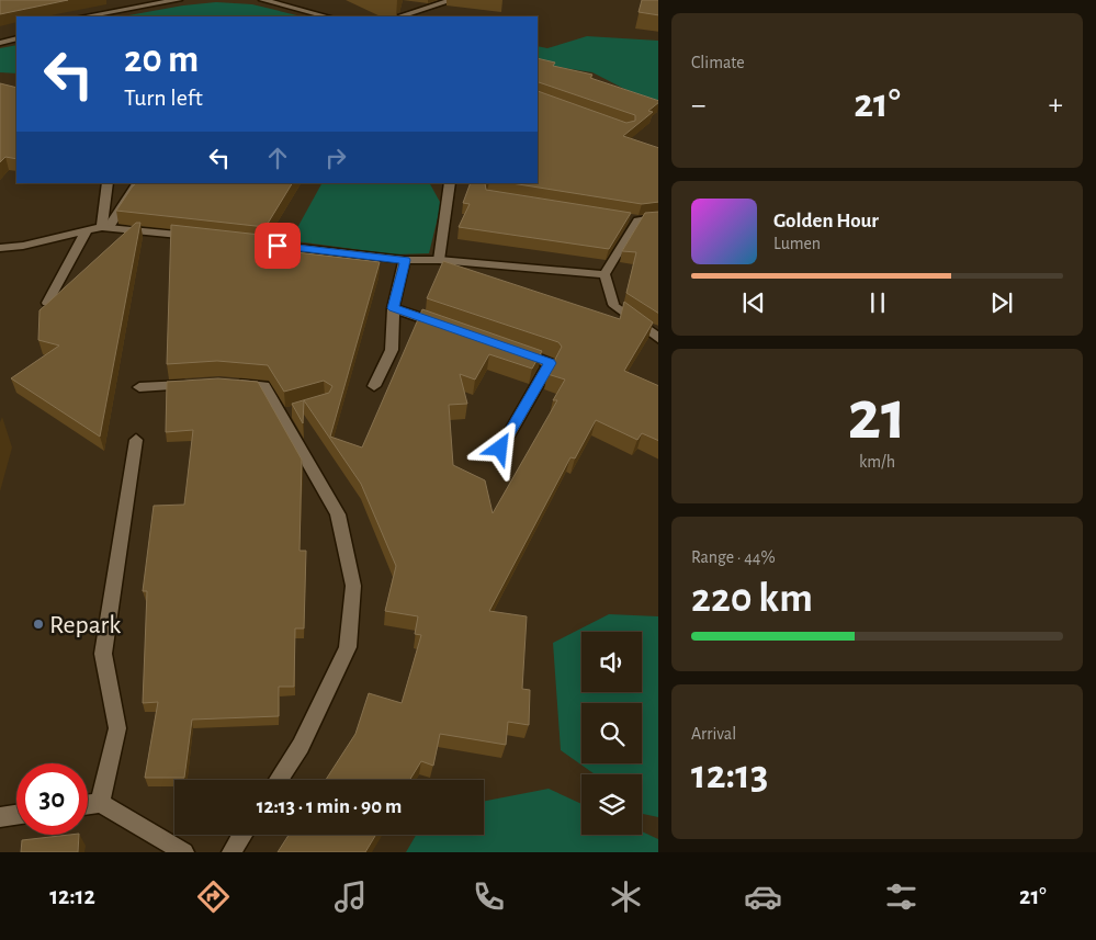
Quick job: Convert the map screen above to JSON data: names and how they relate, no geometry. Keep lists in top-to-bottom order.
{
  "places": ["Repark"],
  "page": {
    "tile": [
      "Climate",
      ["21", "km/h"],
      ["Range · 44%", "220 km"],
      ["Arrival", "12:13"]
    ],
    "turn": ["20 m", "Turn left"],
    "heat": ["−", "21°", "+"],
    "song": ["Golden Hour", "Lumen"],
    "limit": "30",
    "trip": "12:13 · 1 min · 90 m",
    "tabs": ["12:12", "21°"]
  }
}
